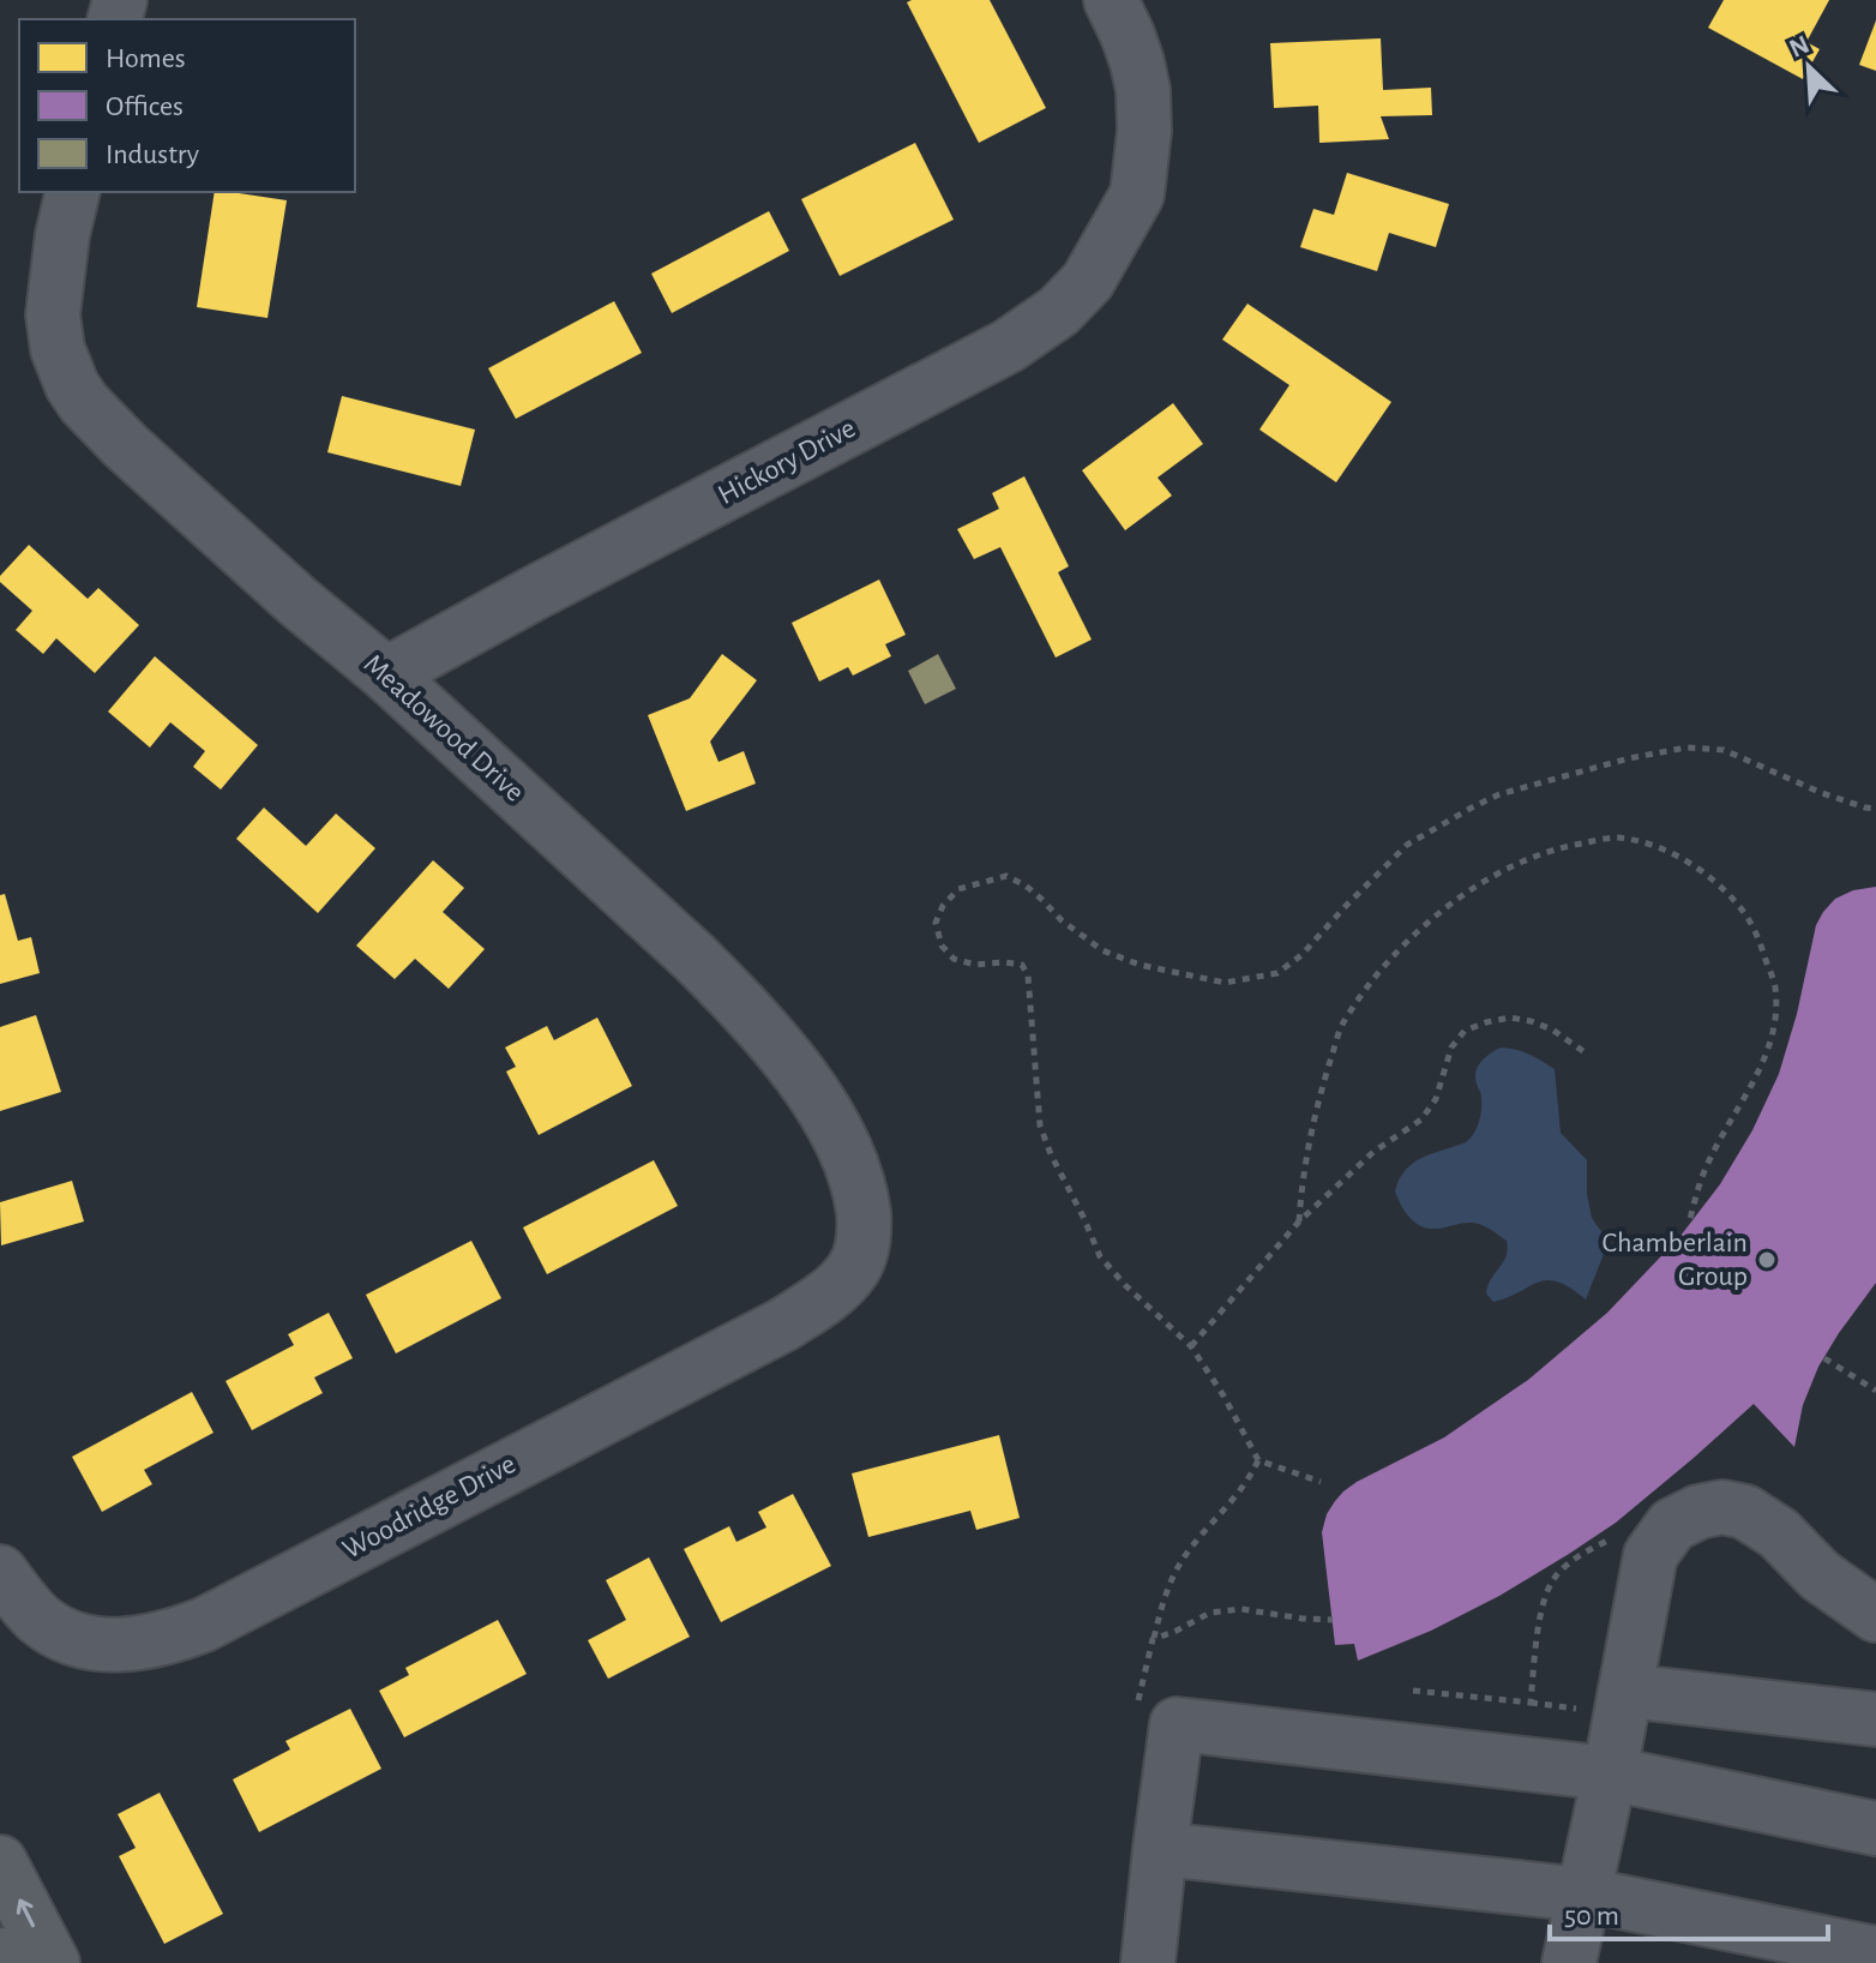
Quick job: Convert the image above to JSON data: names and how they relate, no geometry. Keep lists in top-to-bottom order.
{
  "streets": {
    "street": ["Hickory Drive", "Meadowood Drive", "Woodridge Drive"]
  },
  "crossings": [
    ["Hickory Drive", "Meadowood Drive"],
    ["Meadowood Drive", "Woodridge Drive"]
  ],
  "places": ["Chamberlain Group"],
  "legend": ["Homes", "Offices", "Industry"],
  "scale_bar": "50 m",
  "north": "top left"
}
